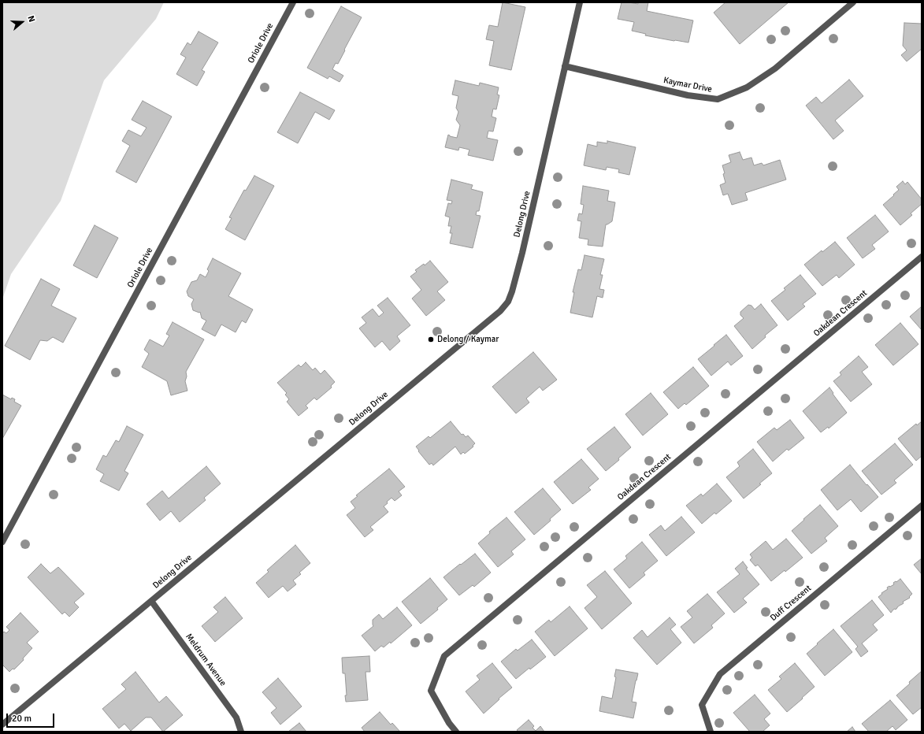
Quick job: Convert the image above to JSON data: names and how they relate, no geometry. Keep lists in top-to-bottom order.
{
  "streets": {
    "street": [
      "Oriole Drive",
      "Kaymar Drive",
      "Delong Drive",
      "Oakdean Crescent",
      "Duff Crescent",
      "Meldrum Avenue"
    ]
  },
  "crossings": [
    ["Kaymar Drive", "Delong Drive"],
    ["Delong Drive", "Meldrum Avenue"]
  ],
  "places": ["Delong / Kaymar"],
  "scale_bar": "20 m",
  "north": "right"
}
